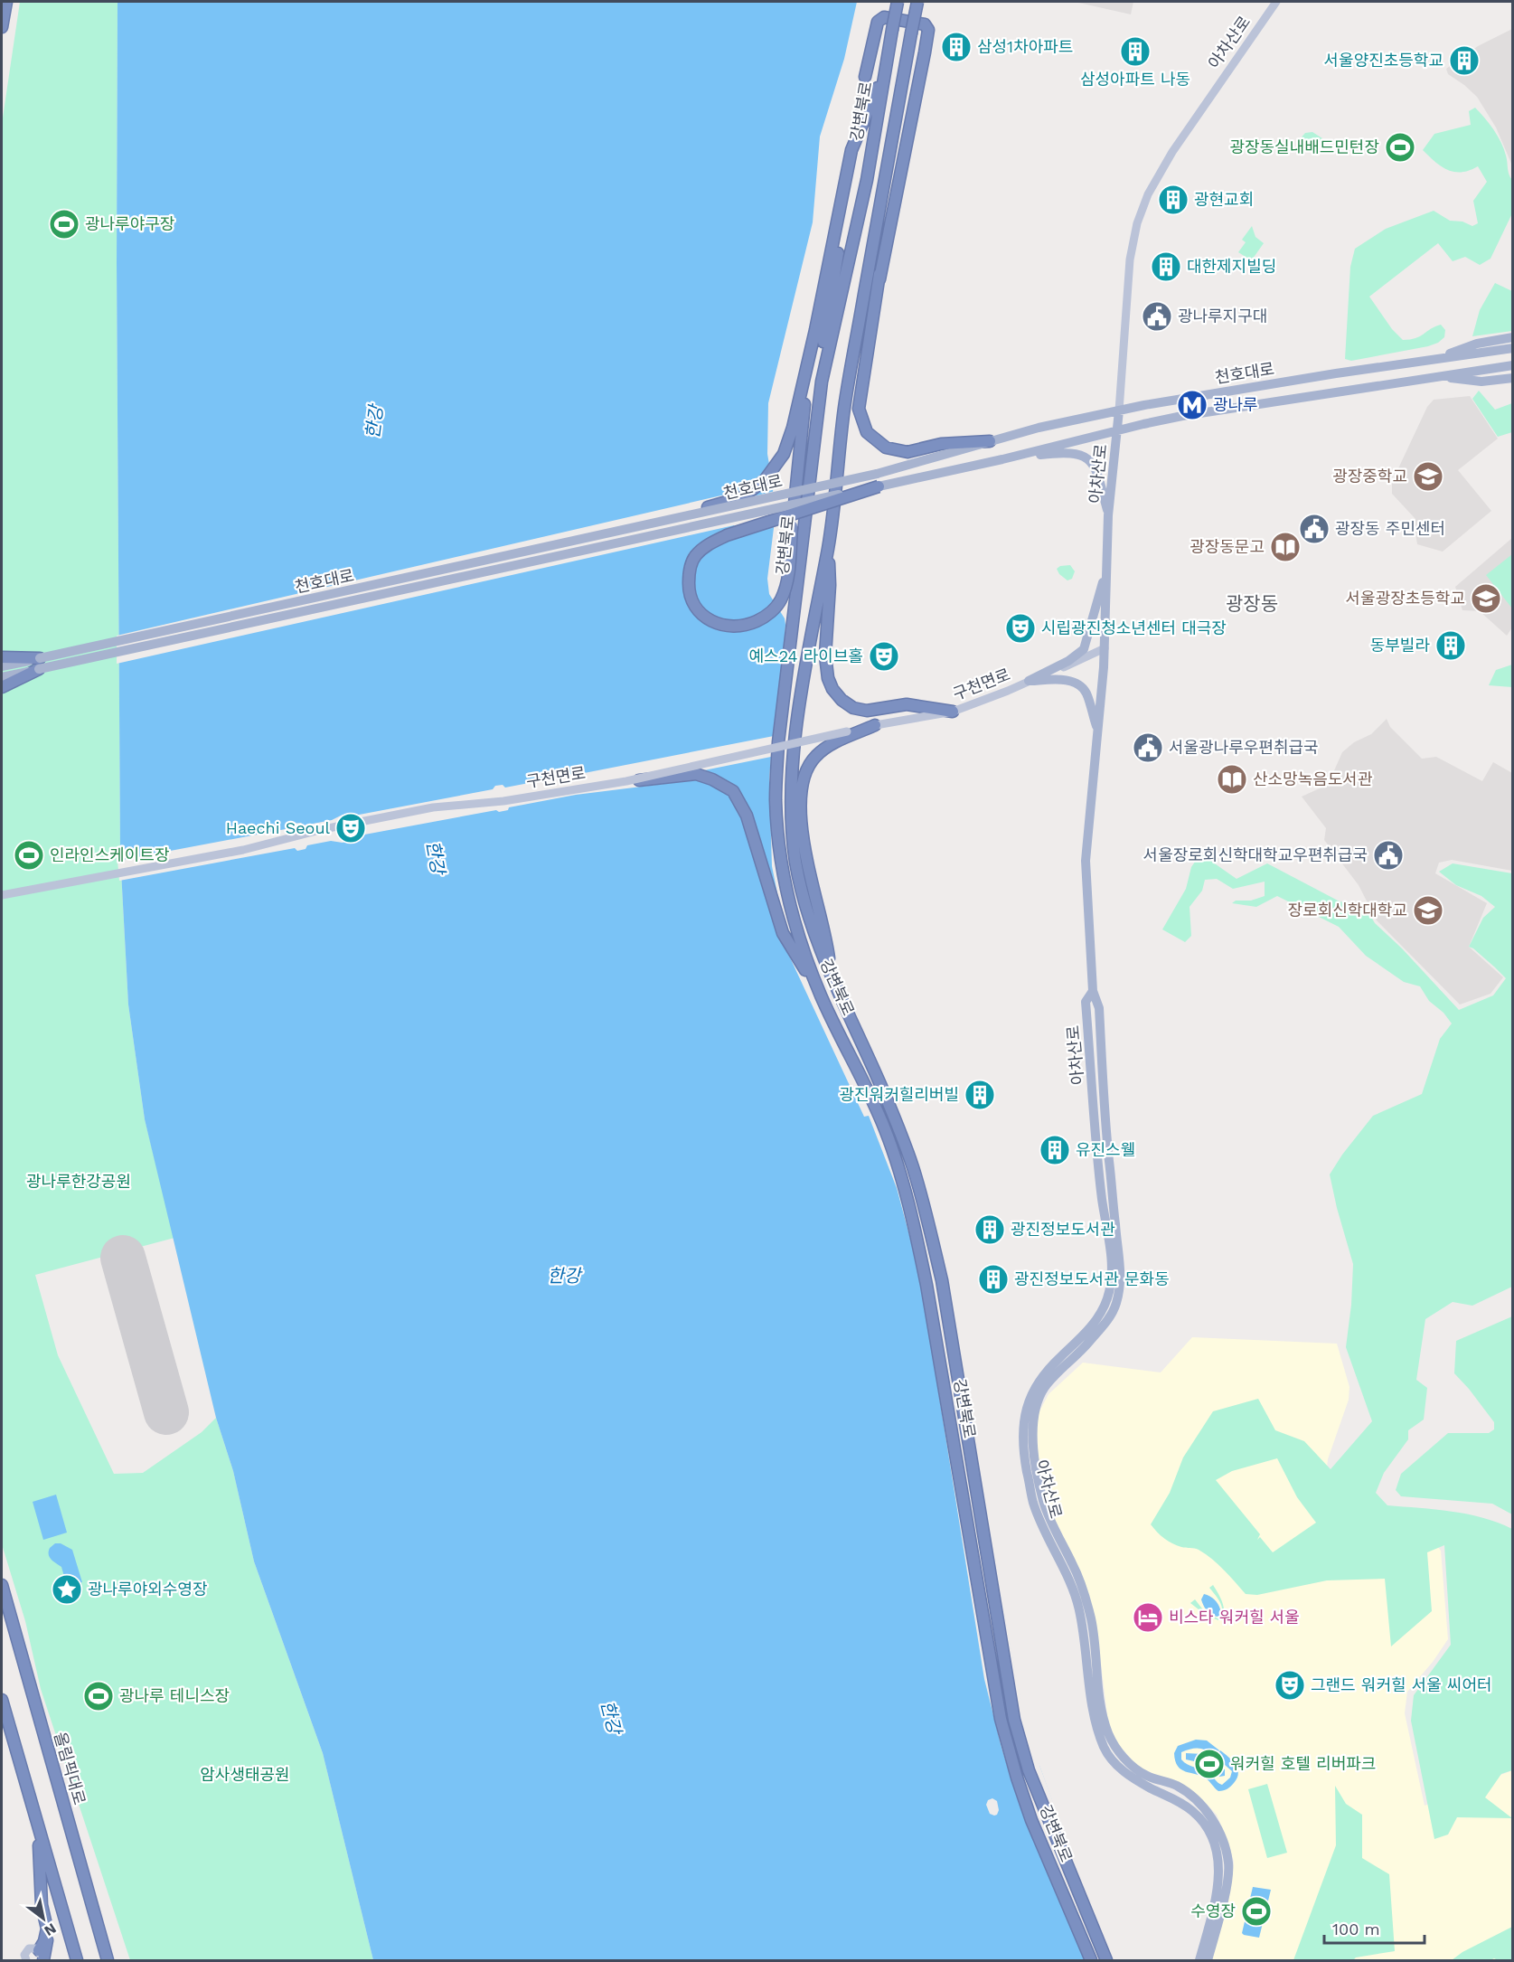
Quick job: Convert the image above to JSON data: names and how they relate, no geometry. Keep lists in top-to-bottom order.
{
  "streets": {
    "highway": ["강변북로", "올림픽대로"],
    "main road": ["아차산로", "천호대로", "구천면로"]
  },
  "crossings": [
    ["아차산로", "천호대로"],
    ["아차산로", "구천면로"]
  ],
  "districts": ["광장동"],
  "water": ["한강"],
  "parks": ["광나루한강공원", "암사생태공원"],
  "places": {
    "building": [
      "삼성1차아파트",
      "삼성아파트 나동",
      "서울양진초등학교",
      "광현교회",
      "대한제지빌딩",
      "동부빌라",
      "광진워커힐리버빌",
      "유진스웰",
      "광진정보도서관",
      "광진정보도서관 문화동"
    ],
    "sports": [
      "광장동실내배드민턴장",
      "광나루야구장",
      "인라인스케이트장",
      "광나루 테니스장",
      "워커힐 호텔 리버파크",
      "수영장"
    ],
    "public building": [
      "광나루지구대",
      "광장동 주민센터",
      "서울광나루우편취급국",
      "서울장로회신학대학교우편취급국"
    ],
    "metro station": ["광나루"],
    "school or university": ["광장중학교", "서울광장초등학교", "장로회신학대학교"],
    "library": ["광장동문고", "산소망녹음도서관"],
    "theatre": [
      "시립광진청소년센터 대극장",
      "예스24 라이브홀",
      "Haechi Seoul",
      "그랜드 워커힐 서울 씨어터"
    ],
    "place": ["광나루야외수영장"],
    "hotel": ["비스타 워커힐 서울"]
  },
  "scale_bar": "100 m",
  "north": "bottom right"
}
